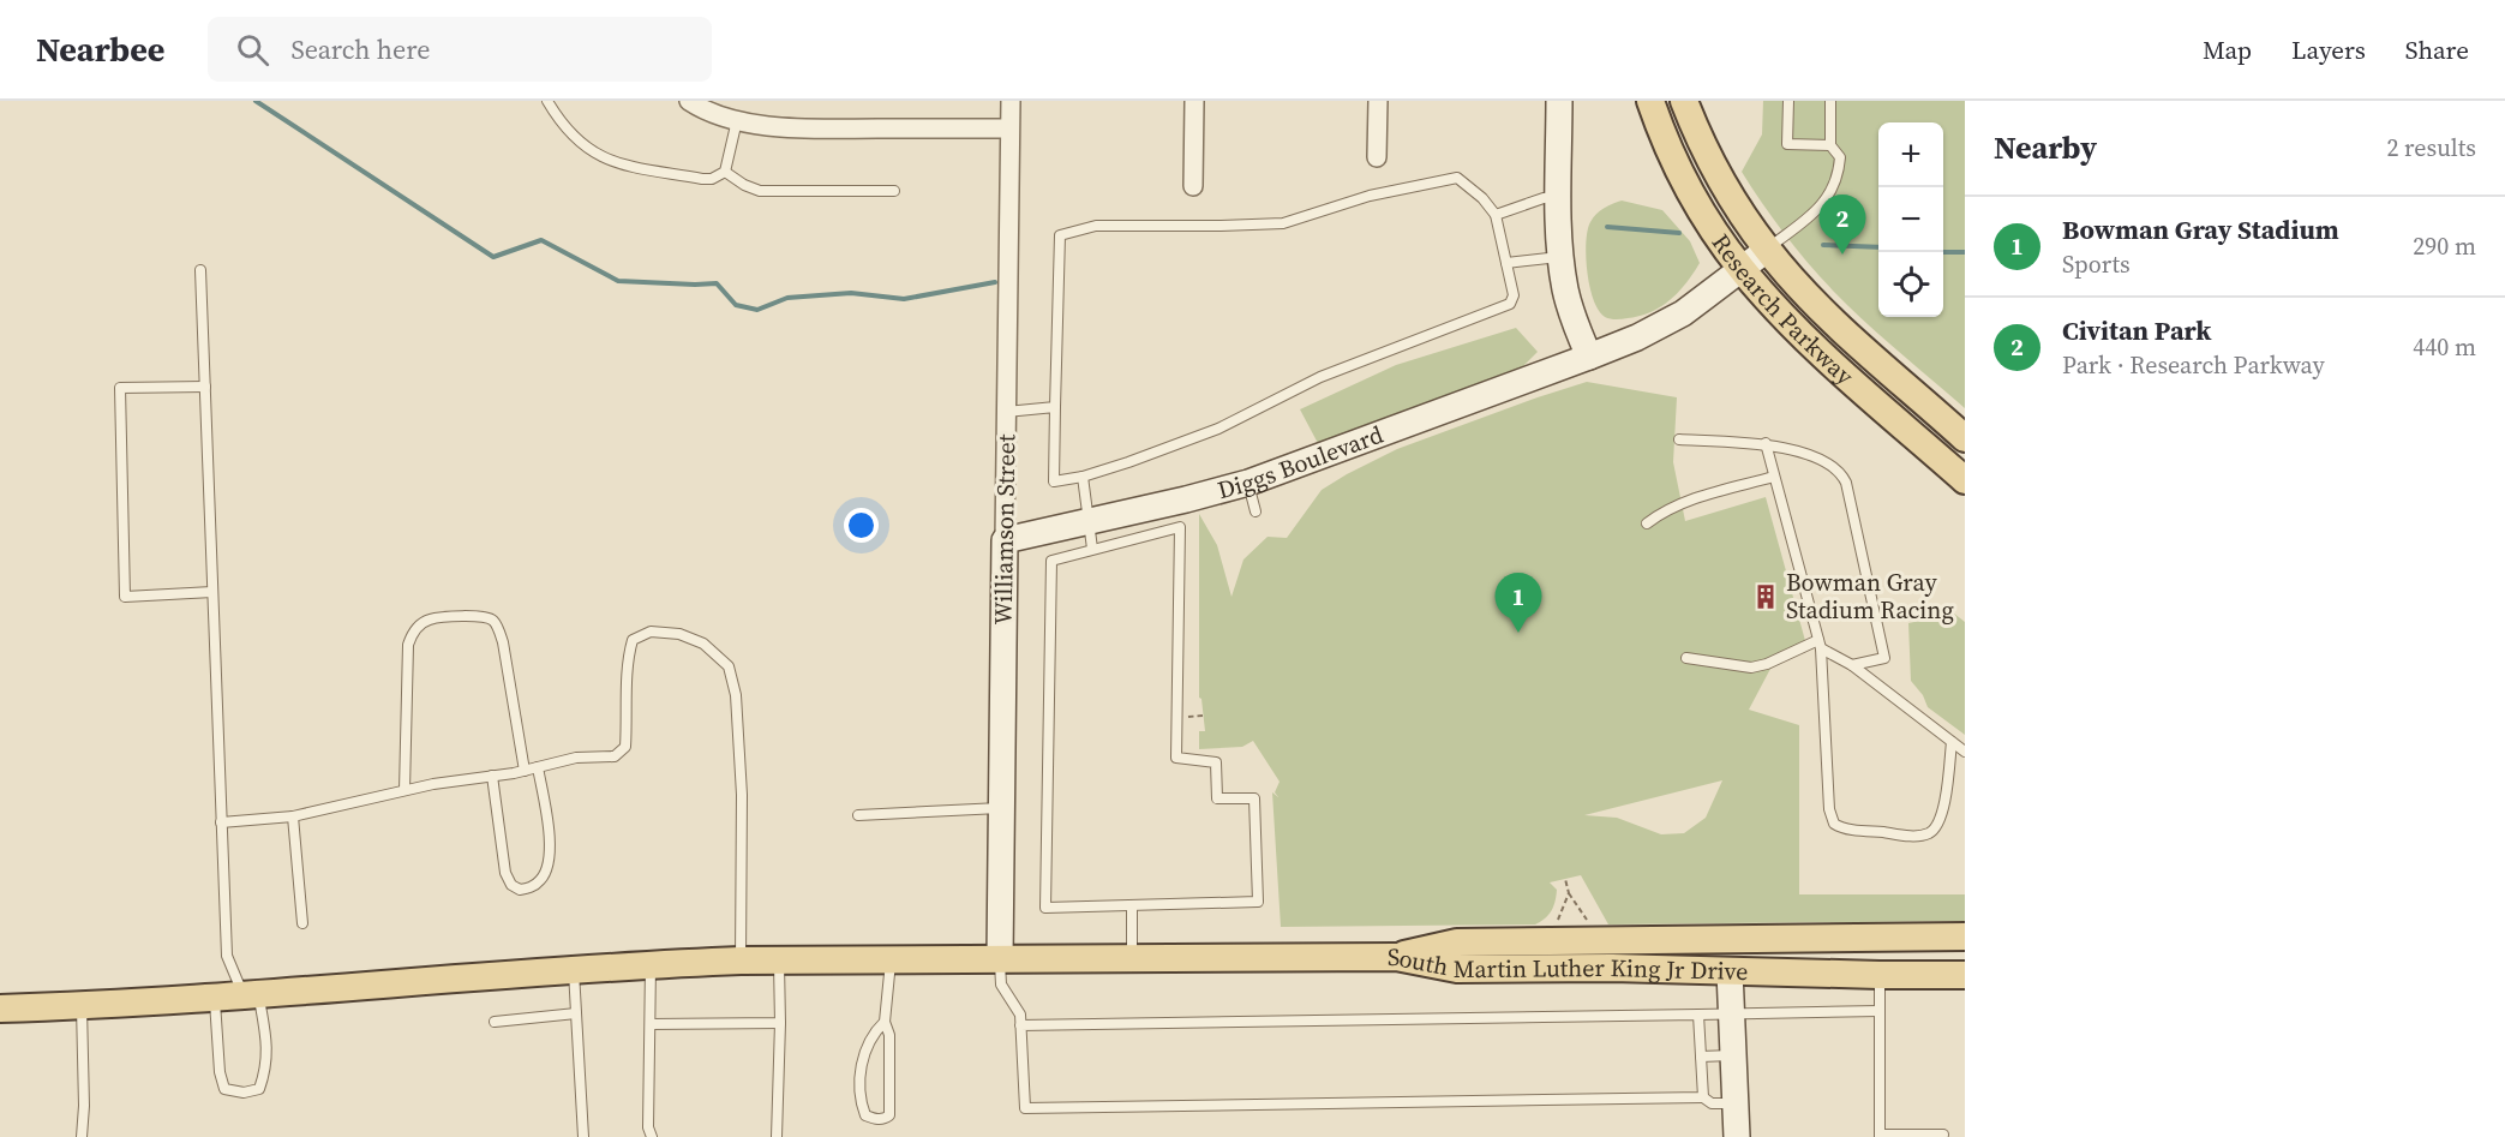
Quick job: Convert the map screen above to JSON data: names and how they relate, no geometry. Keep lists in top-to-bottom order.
{
  "streets": {
    "main road": ["Research Parkway", "South Martin Luther King Jr Drive"],
    "street": ["Diggs Boulevard", "Williamson Street"]
  },
  "crossings": [
    ["Research Parkway", "Diggs Boulevard"],
    ["Diggs Boulevard", "Williamson Street"]
  ],
  "places": {
    "building": ["Bowman Gray Stadium Racing"]
  },
  "page": {
    "header": "Nearbee",
    "search": "Search here",
    "nav": ["Map", "Layers", "Share"],
    "heading": ["Nearby", "2 results"],
    "map_buttons": ["+", "−"],
    "pins": ["2", "1"],
    "list": [
      {
        "mark": "1",
        "name": "Bowman Gray Stadium",
        "note": "Sports",
        "value": "290 m"
      },
      {
        "mark": "2",
        "name": "Civitan Park",
        "note": "Park · Research Parkway",
        "value": "440 m"
      }
    ]
  }
}
